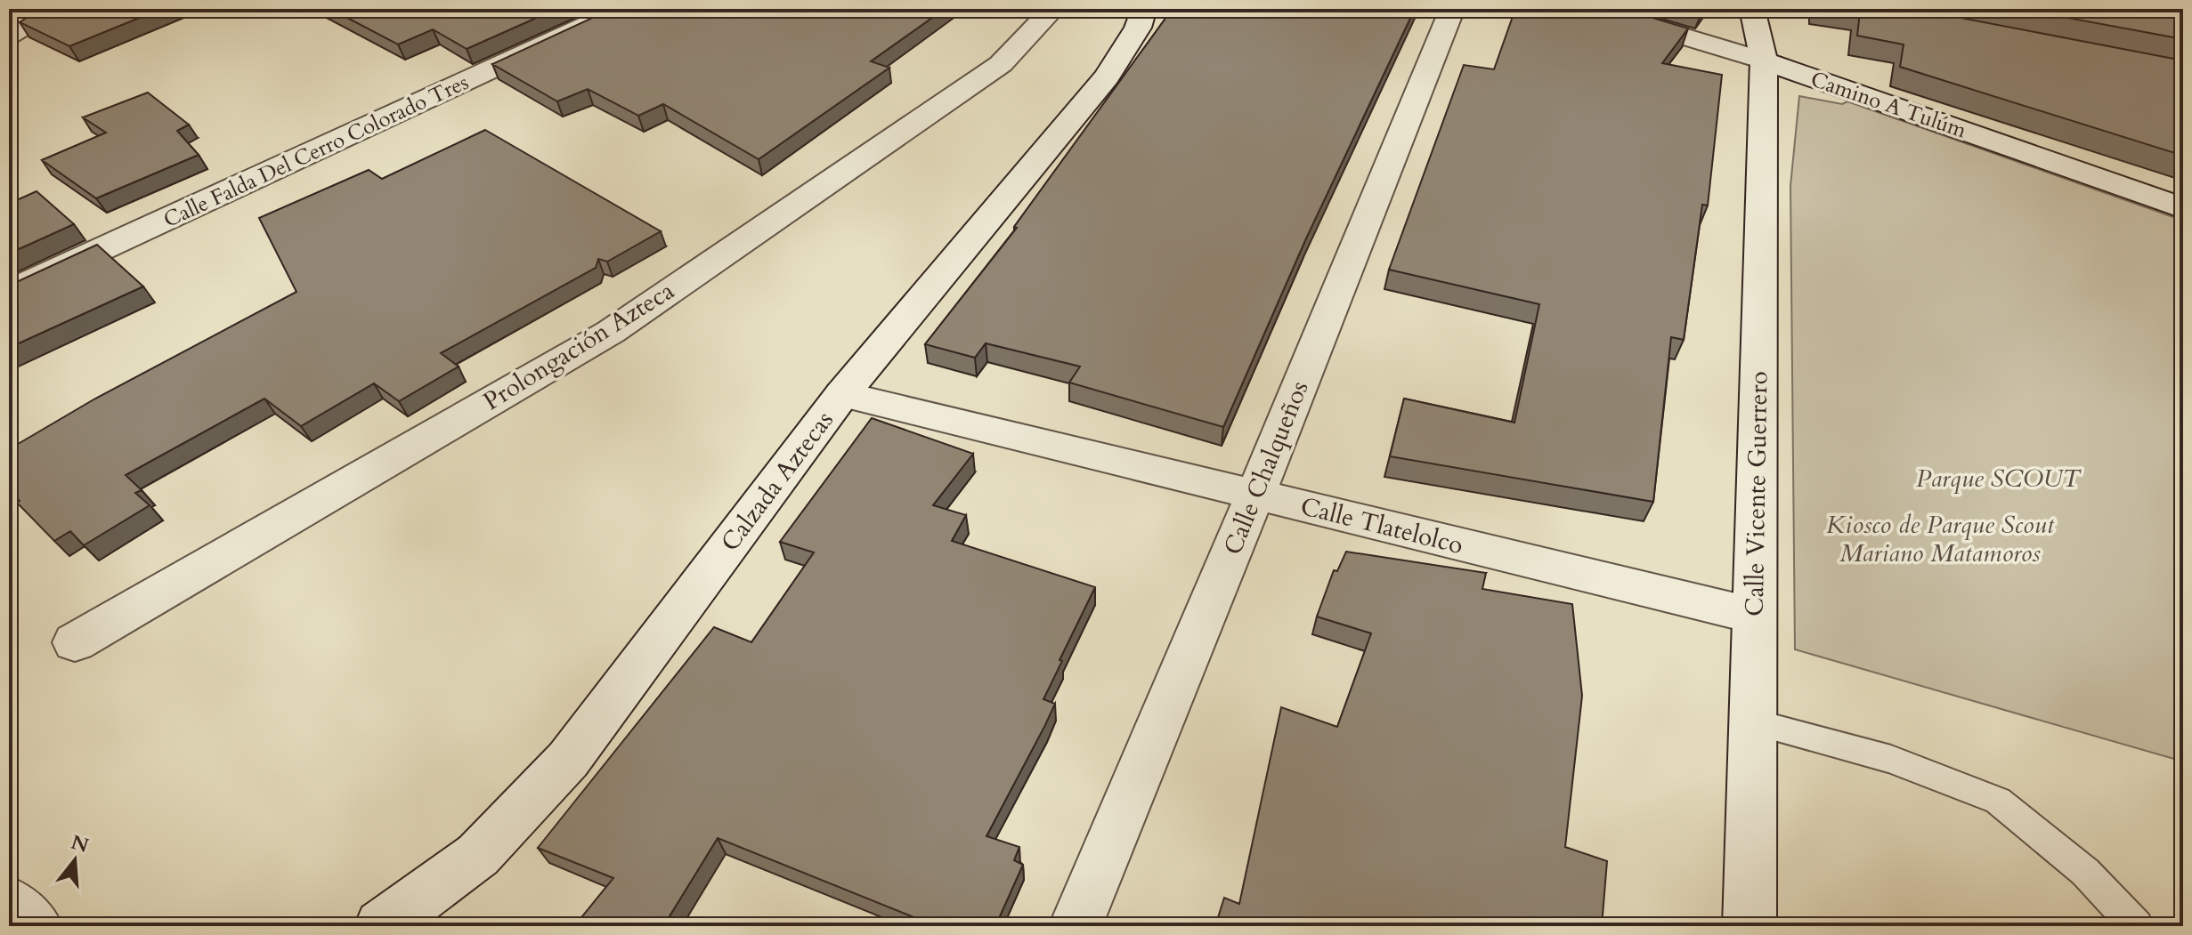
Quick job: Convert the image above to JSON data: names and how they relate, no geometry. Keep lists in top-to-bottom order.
{
  "streets": {
    "street": [
      "Camino A Tulúm",
      "Calle Falda Del Cerro Colorado Tres",
      "Prolongación Azteca",
      "Calle Chalqueños",
      "Calzada Aztecas",
      "Calle Vicente Guerrero",
      "Calle Tlatelolco"
    ]
  },
  "crossings": [
    ["Camino A Tulúm", "Calle Vicente Guerrero"],
    ["Calle Chalqueños", "Calle Tlatelolco"],
    ["Calzada Aztecas", "Calle Tlatelolco"],
    ["Calle Vicente Guerrero", "Calle Tlatelolco"]
  ],
  "parks": ["Parque SCOUT", "Kiosco de Parque Scout Mariano Matamoros"],
  "north": "top"
}
